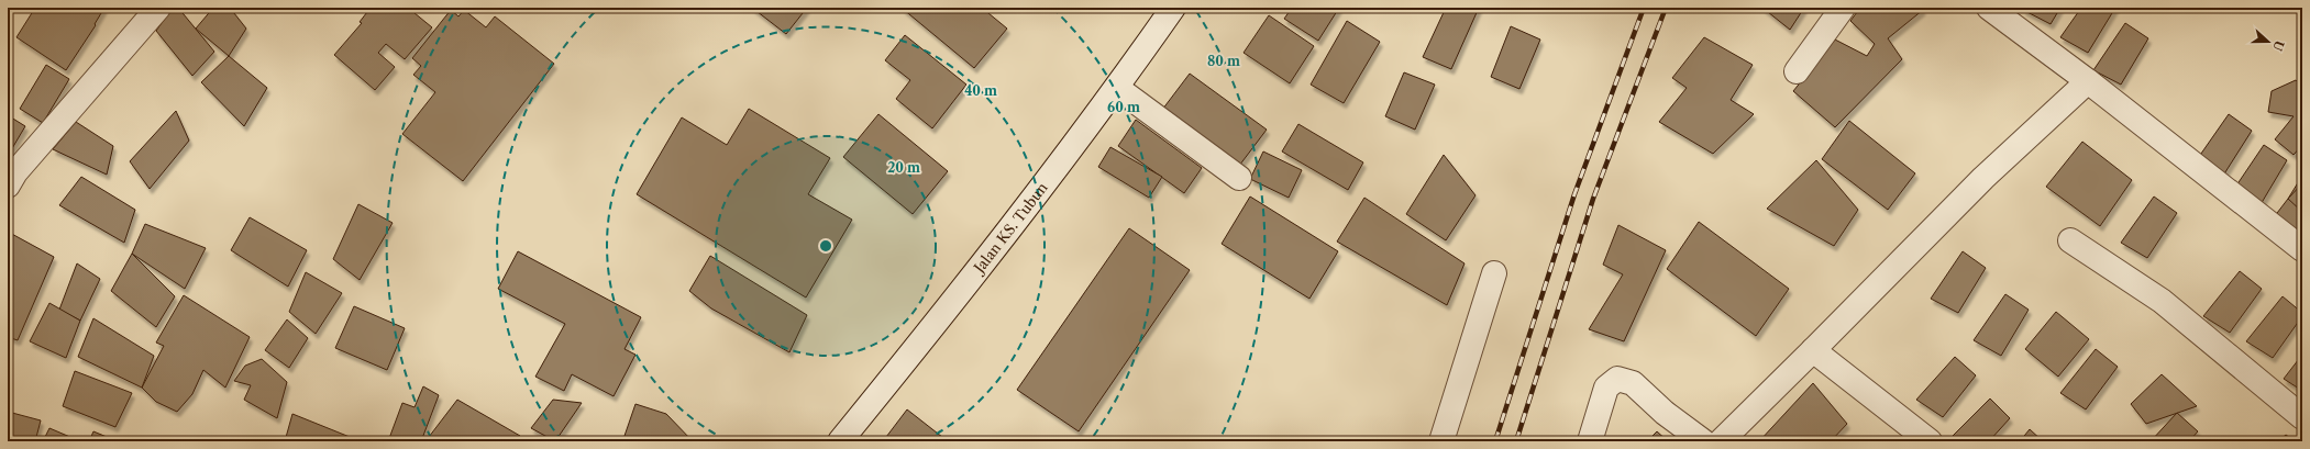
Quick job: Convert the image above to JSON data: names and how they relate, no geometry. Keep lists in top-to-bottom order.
{
  "streets": {
    "street": ["Jalan KS. Tubun"]
  },
  "north": "right",
  "rings": [
    "80 m",
    "40 m",
    "60 m",
    "20 m"
  ]
}
